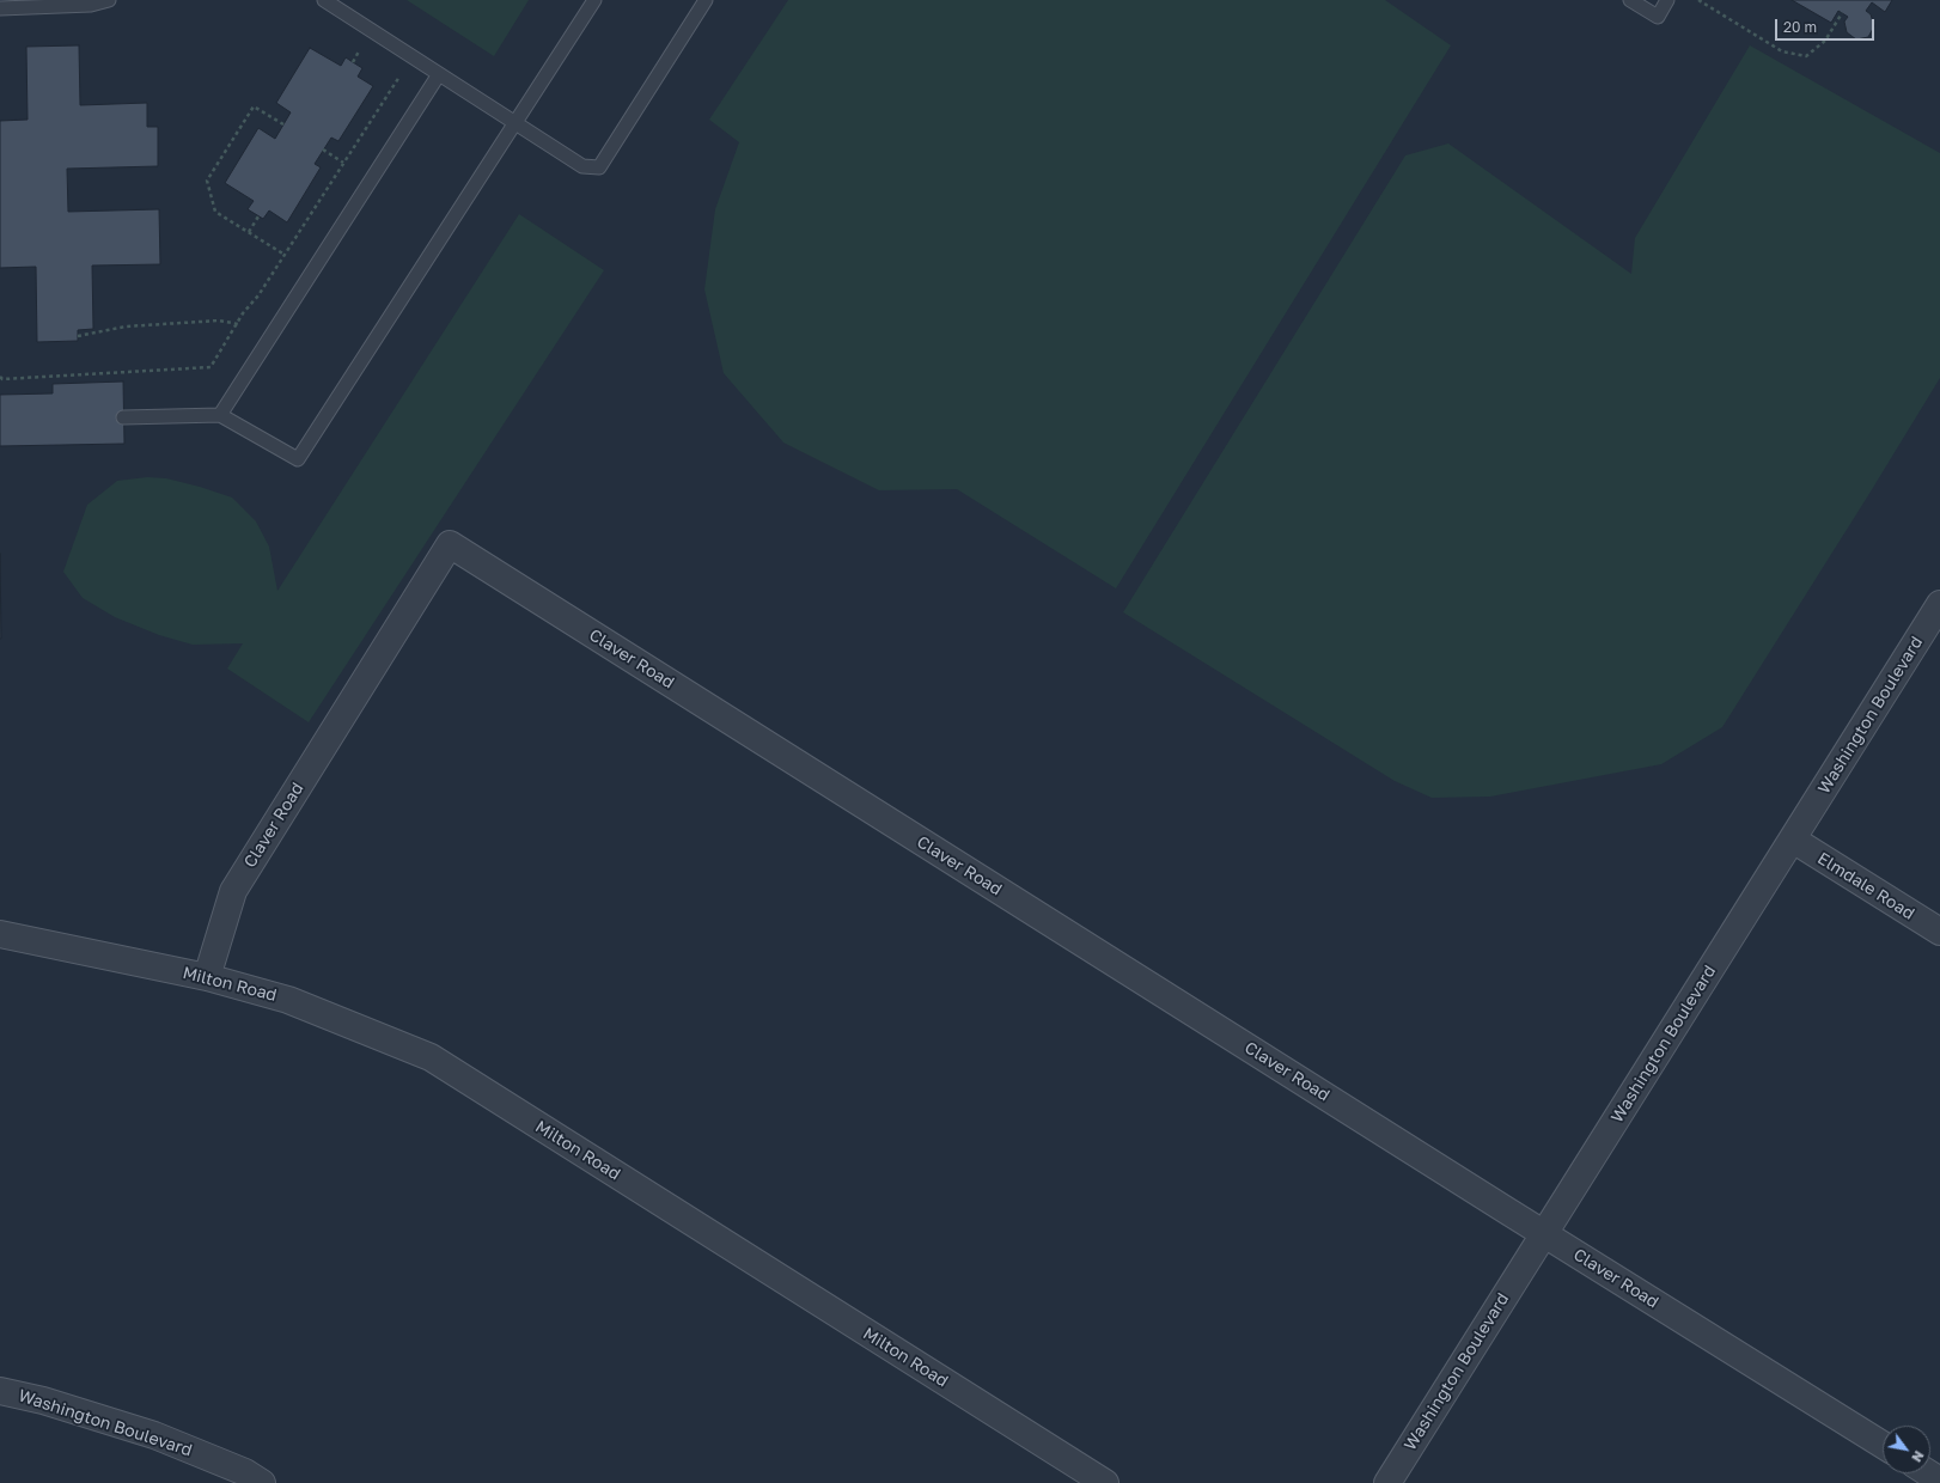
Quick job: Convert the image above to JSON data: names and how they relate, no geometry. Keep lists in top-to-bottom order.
{
  "streets": {
    "street": [
      "Claver Road",
      "Washington Boulevard",
      "Elmdale Road",
      "Milton Road"
    ]
  },
  "crossings": [
    ["Claver Road", "Washington Boulevard"],
    ["Claver Road", "Milton Road"],
    ["Washington Boulevard", "Elmdale Road"]
  ],
  "scale_bar": "20 m",
  "north": "bottom right"
}
